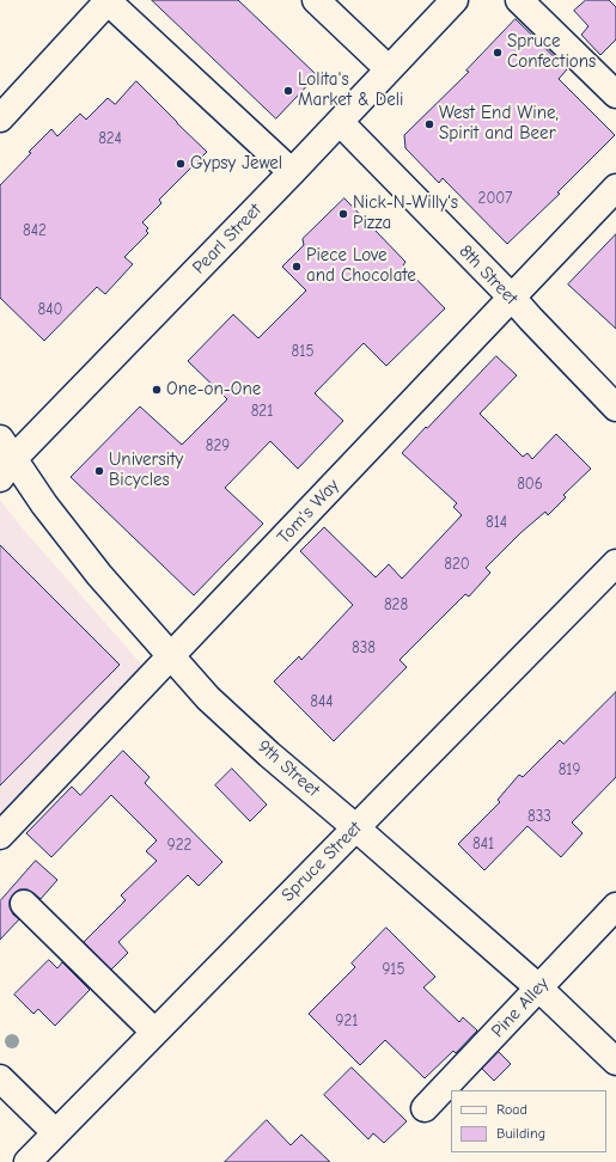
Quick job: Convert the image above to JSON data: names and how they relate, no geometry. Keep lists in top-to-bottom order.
{
  "streets": {
    "street": [
      "Pearl Street",
      "8th Street",
      "Tom's Way",
      "9th Street",
      "Spruce Street",
      "Pine Alley"
    ]
  },
  "crossings": [
    ["Pearl Street", "8th Street"],
    ["Pearl Street", "9th Street"],
    ["8th Street", "Tom's Way"],
    ["Tom's Way", "9th Street"],
    ["9th Street", "Spruce Street"],
    ["9th Street", "Pine Alley"]
  ],
  "places": [
    "Spruce Confections",
    "Lolita's Market & Deli",
    "West End Wine, Spirit and Beer",
    "Gypsy Jewel",
    "Nick-N-Willy's Pizza",
    "Piece Love and Chocolate",
    "One-on-One",
    "University Bicycles"
  ],
  "house_numbers": [
    "824",
    "2007",
    "842",
    "840",
    "815",
    "821",
    "829",
    "806",
    "814",
    "820",
    "828",
    "838",
    "844",
    "819",
    "833",
    "841",
    "922",
    "915",
    "921"
  ],
  "legend": ["Road", "Building"]
}
